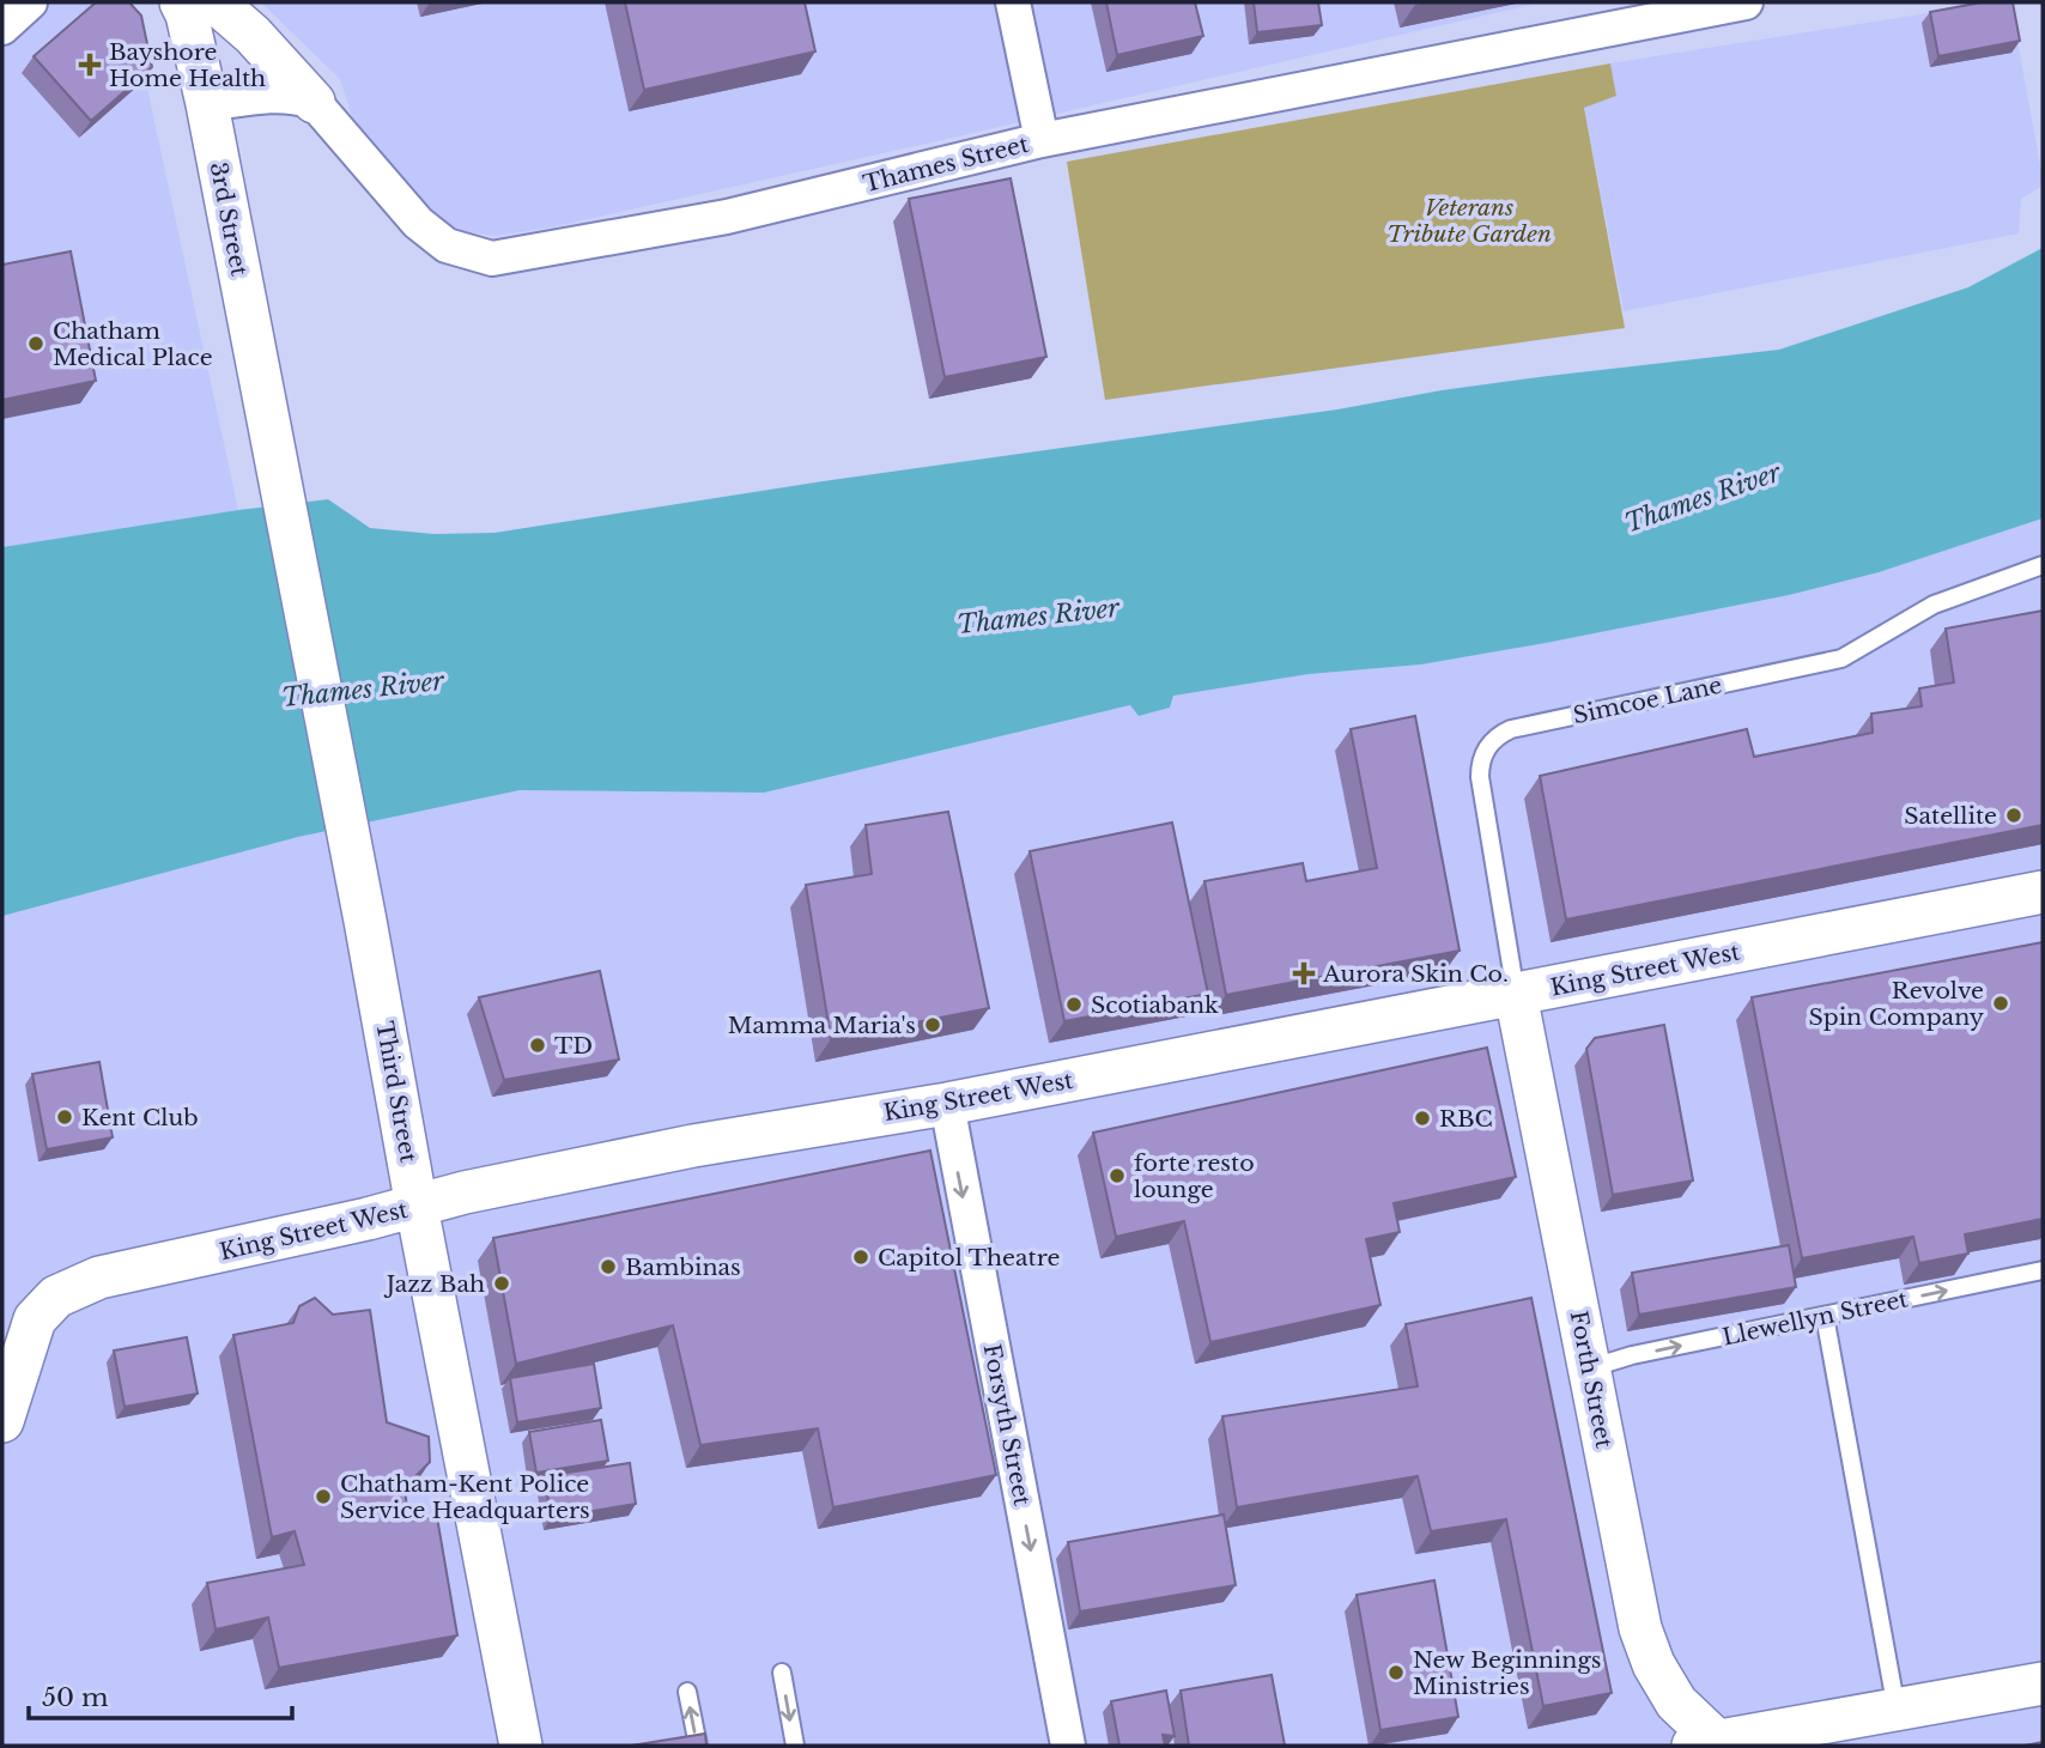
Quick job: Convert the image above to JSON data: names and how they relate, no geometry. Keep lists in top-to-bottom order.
{
  "streets": {
    "street": [
      "Thames Street",
      "3rd Street",
      "King Street West",
      "Third Street",
      "Forth Street",
      "Forsyth Street"
    ],
    "lane": ["Simcoe Lane", "Llewellyn Street"]
  },
  "crossings": [
    ["3rd Street", "Third Street"],
    ["Simcoe Lane", "King Street West"],
    ["Simcoe Lane", "Forth Street"],
    ["King Street West", "Third Street"],
    ["King Street West", "Forth Street"],
    ["King Street West", "Forsyth Street"],
    ["Llewellyn Street", "Forth Street"]
  ],
  "one_way": ["Llewellyn Street", "Forsyth Street"],
  "water": ["Thames River"],
  "parks": ["Veterans Tribute Garden"],
  "places": {
    "health": ["Bayshore Home Health", "Aurora Skin Co."],
    "other": [
      "Chatham Medical Place",
      "Satellite",
      "Revolve Spin Company",
      "Scotiabank",
      "Mamma Maria's",
      "TD",
      "Kent Club",
      "RBC",
      "forte resto lounge",
      "Capitol Theatre",
      "Bambinas",
      "Jazz Bah",
      "Chatham-Kent Police Service Headquarters",
      "New Beginnings Ministries"
    ]
  },
  "scale_bar": "50 m"
}
